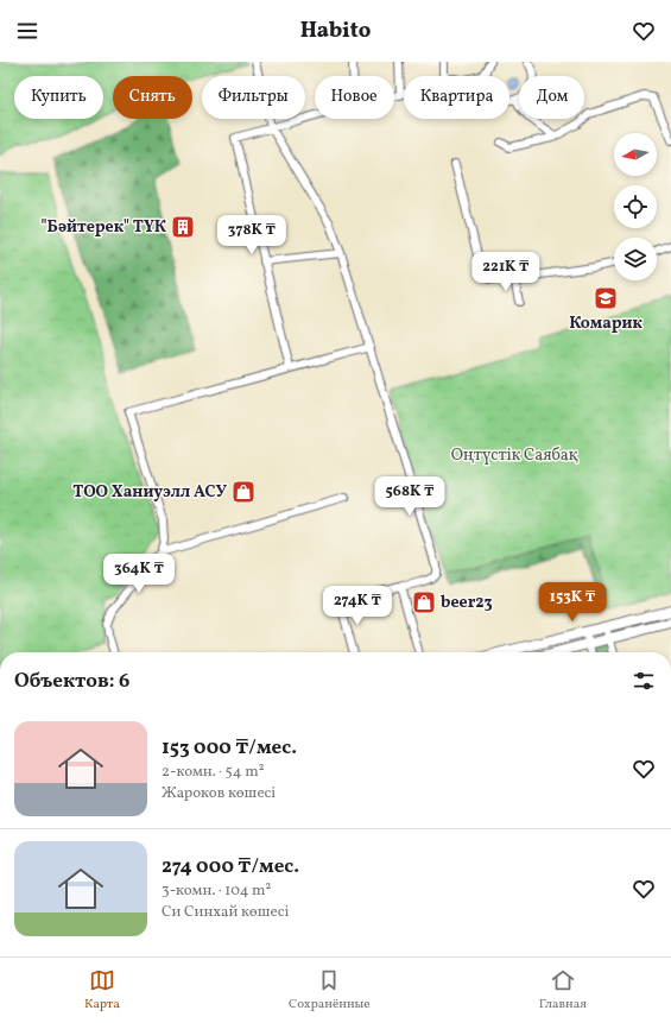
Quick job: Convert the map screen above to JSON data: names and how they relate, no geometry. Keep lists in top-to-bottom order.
{
  "parks": ["Оңтүстік Саябақ"],
  "places": {
    "building": ["\"Бәйтерек\" ТҮК"],
    "school or university": ["Комарик"],
    "shop": ["ТОО Ханиуэлл АСУ", "beer23"]
  },
  "north": "left",
  "page": {
    "header": "Habito",
    "chip": [
      "Купить",
      "Снять",
      "Фильтры",
      "Новое",
      "Квартира",
      "Дом"
    ],
    "price": [
      "378K ₸",
      "221K ₸",
      "568K ₸",
      "364K ₸",
      "153K ₸",
      "274K ₸"
    ],
    "heading": "Объектов: 6",
    "list": [
      {
        "name": "153 000 ₸/мес.",
        "note": "2-комн. · 54 m² · Жароков көшесі"
      },
      {
        "name": "274 000 ₸/мес.",
        "note": "3-комн. · 104 m² · Си Синхай көшесі"
      }
    ],
    "tabs": ["Карта", "Сохранённые", "Главная"]
  }
}
